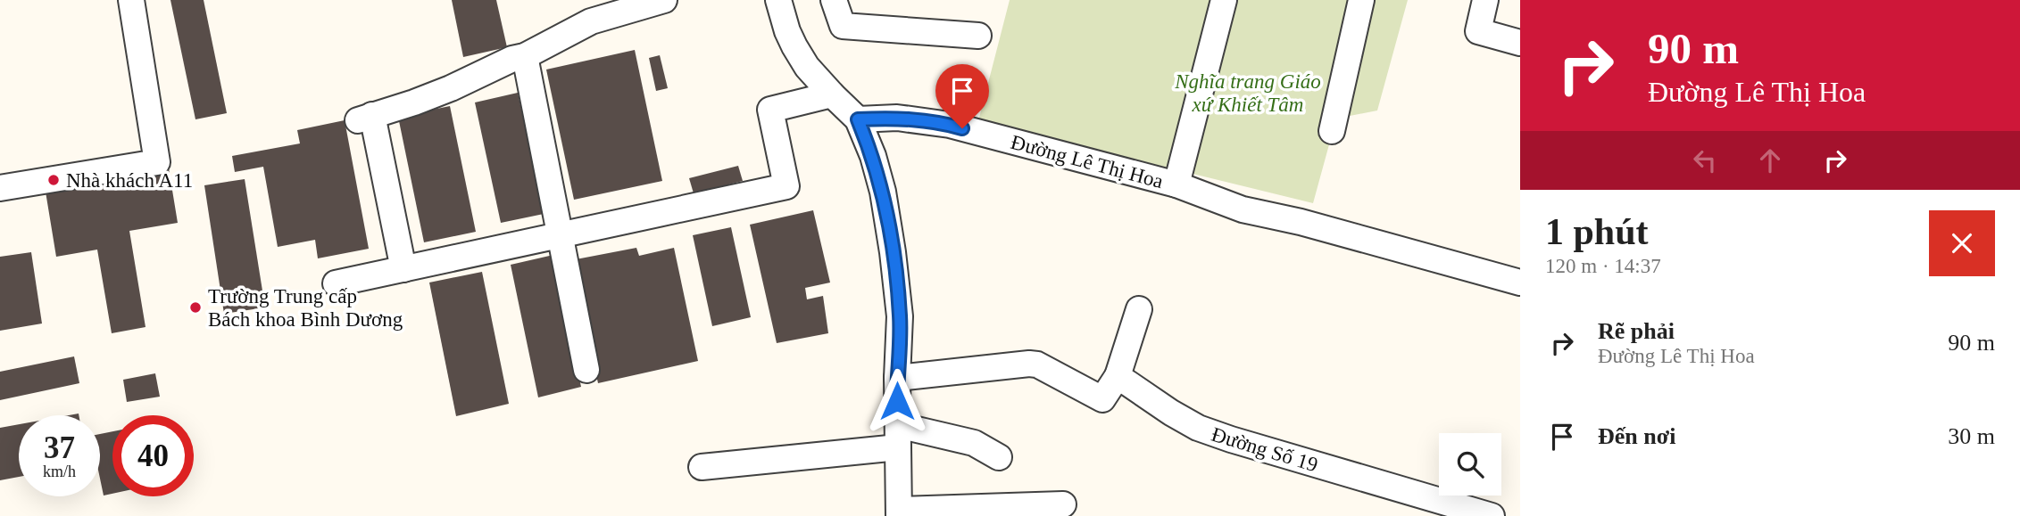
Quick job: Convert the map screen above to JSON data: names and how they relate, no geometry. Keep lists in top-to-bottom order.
{
  "streets": {
    "street": ["Đường Lê Thị Hoa", "Đường Số 19"]
  },
  "parks": ["Nghĩa trang Giáo xứ Khiết Tâm"],
  "places": ["Nhà khách A11", "Trường Trung cấp Bách khoa Bình Dương"],
  "page": {
    "turn": ["90 m", "Đường Lê Thị Hoa"],
    "heading": ["1 phút", "120 m · 14:37"],
    "list": [
      {
        "name": "Rẽ phải",
        "note": "Đường Lê Thị Hoa",
        "value": "90 m"
      },
      {
        "name": "Đến nơi",
        "value": "30 m"
      }
    ],
    "speed": "37 km/h",
    "limit": "40"
  }
}
